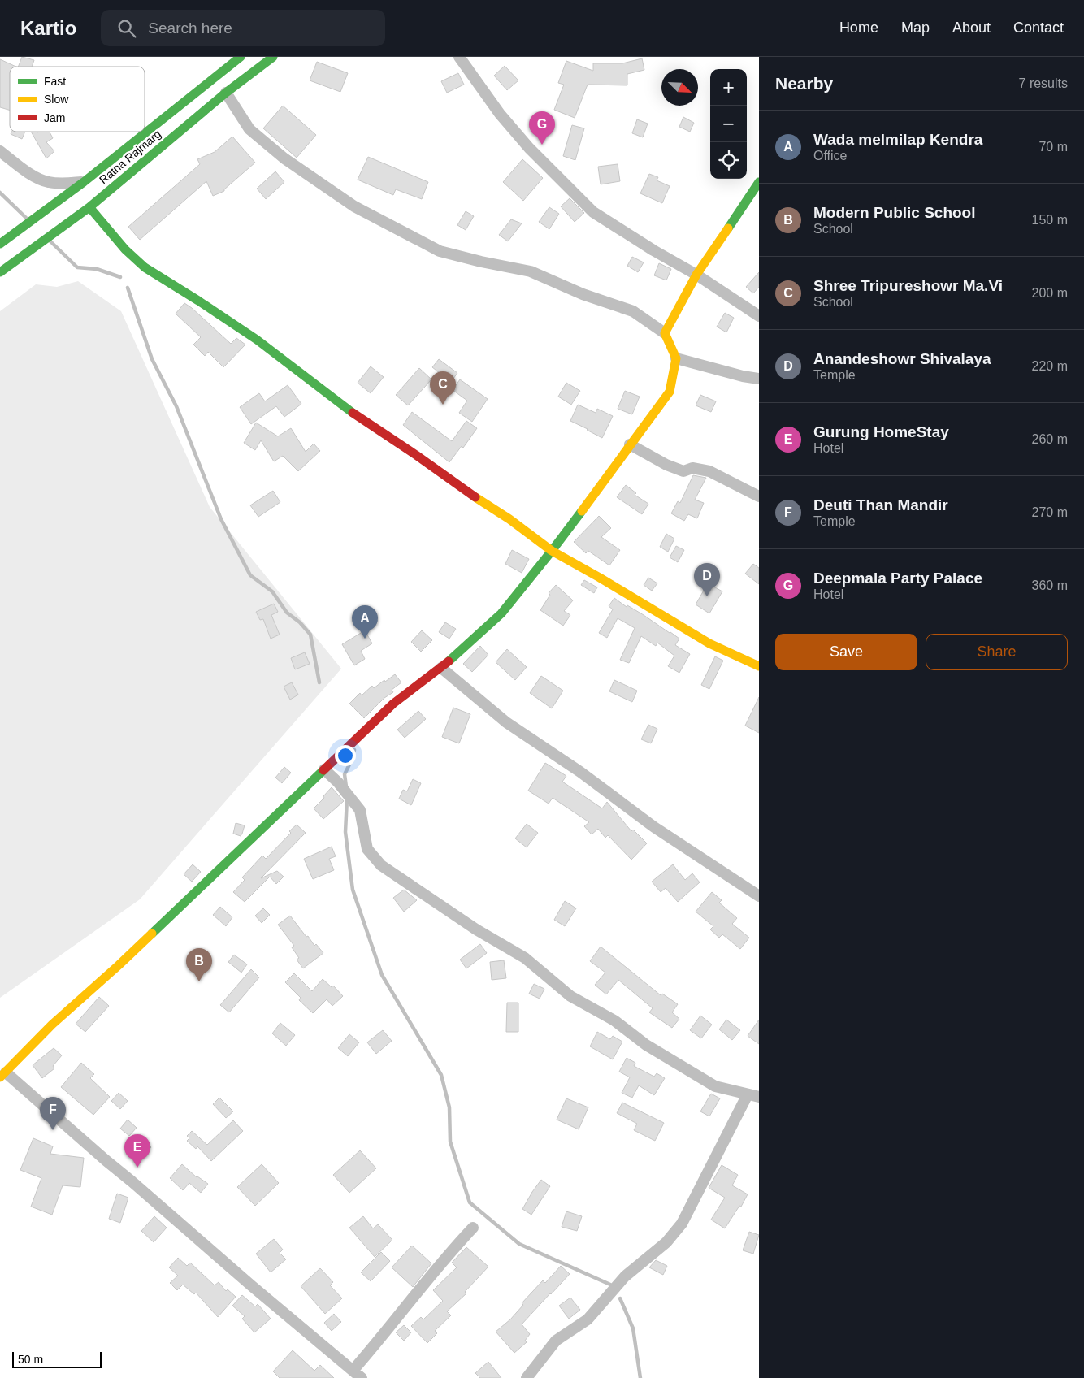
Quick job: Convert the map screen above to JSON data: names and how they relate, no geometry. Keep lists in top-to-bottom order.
{
  "streets": {
    "main road": ["Ratna Rajmarg"]
  },
  "legend": ["Fast", "Slow", "Jam"],
  "scale_bar": "50 m",
  "north": "bottom right",
  "page": {
    "header": "Kartio",
    "search": "Search here",
    "nav": [
      "Home",
      "Map",
      "About",
      "Contact"
    ],
    "heading": ["Nearby", "7 results"],
    "map_buttons": ["+", "−"],
    "list": [
      {
        "mark": "A",
        "name": "Wada melmilap Kendra",
        "note": "Office",
        "value": "70 m"
      },
      {
        "mark": "B",
        "name": "Modern Public School",
        "note": "School",
        "value": "150 m"
      },
      {
        "mark": "C",
        "name": "Shree Tripureshowr Ma.Vi",
        "note": "School",
        "value": "200 m"
      },
      {
        "mark": "D",
        "name": "Anandeshowr Shivalaya",
        "note": "Temple",
        "value": "220 m"
      },
      {
        "mark": "E",
        "name": "Gurung HomeStay",
        "note": "Hotel",
        "value": "260 m"
      },
      {
        "mark": "F",
        "name": "Deuti Than Mandir",
        "note": "Temple",
        "value": "270 m"
      },
      {
        "mark": "G",
        "name": "Deepmala Party Palace",
        "note": "Hotel",
        "value": "360 m"
      }
    ],
    "pins": [
      "G",
      "C",
      "D",
      "A",
      "B",
      "F",
      "E"
    ],
    "buttons": ["Save", "Share"],
    "scale": "50 m"
  }
}
